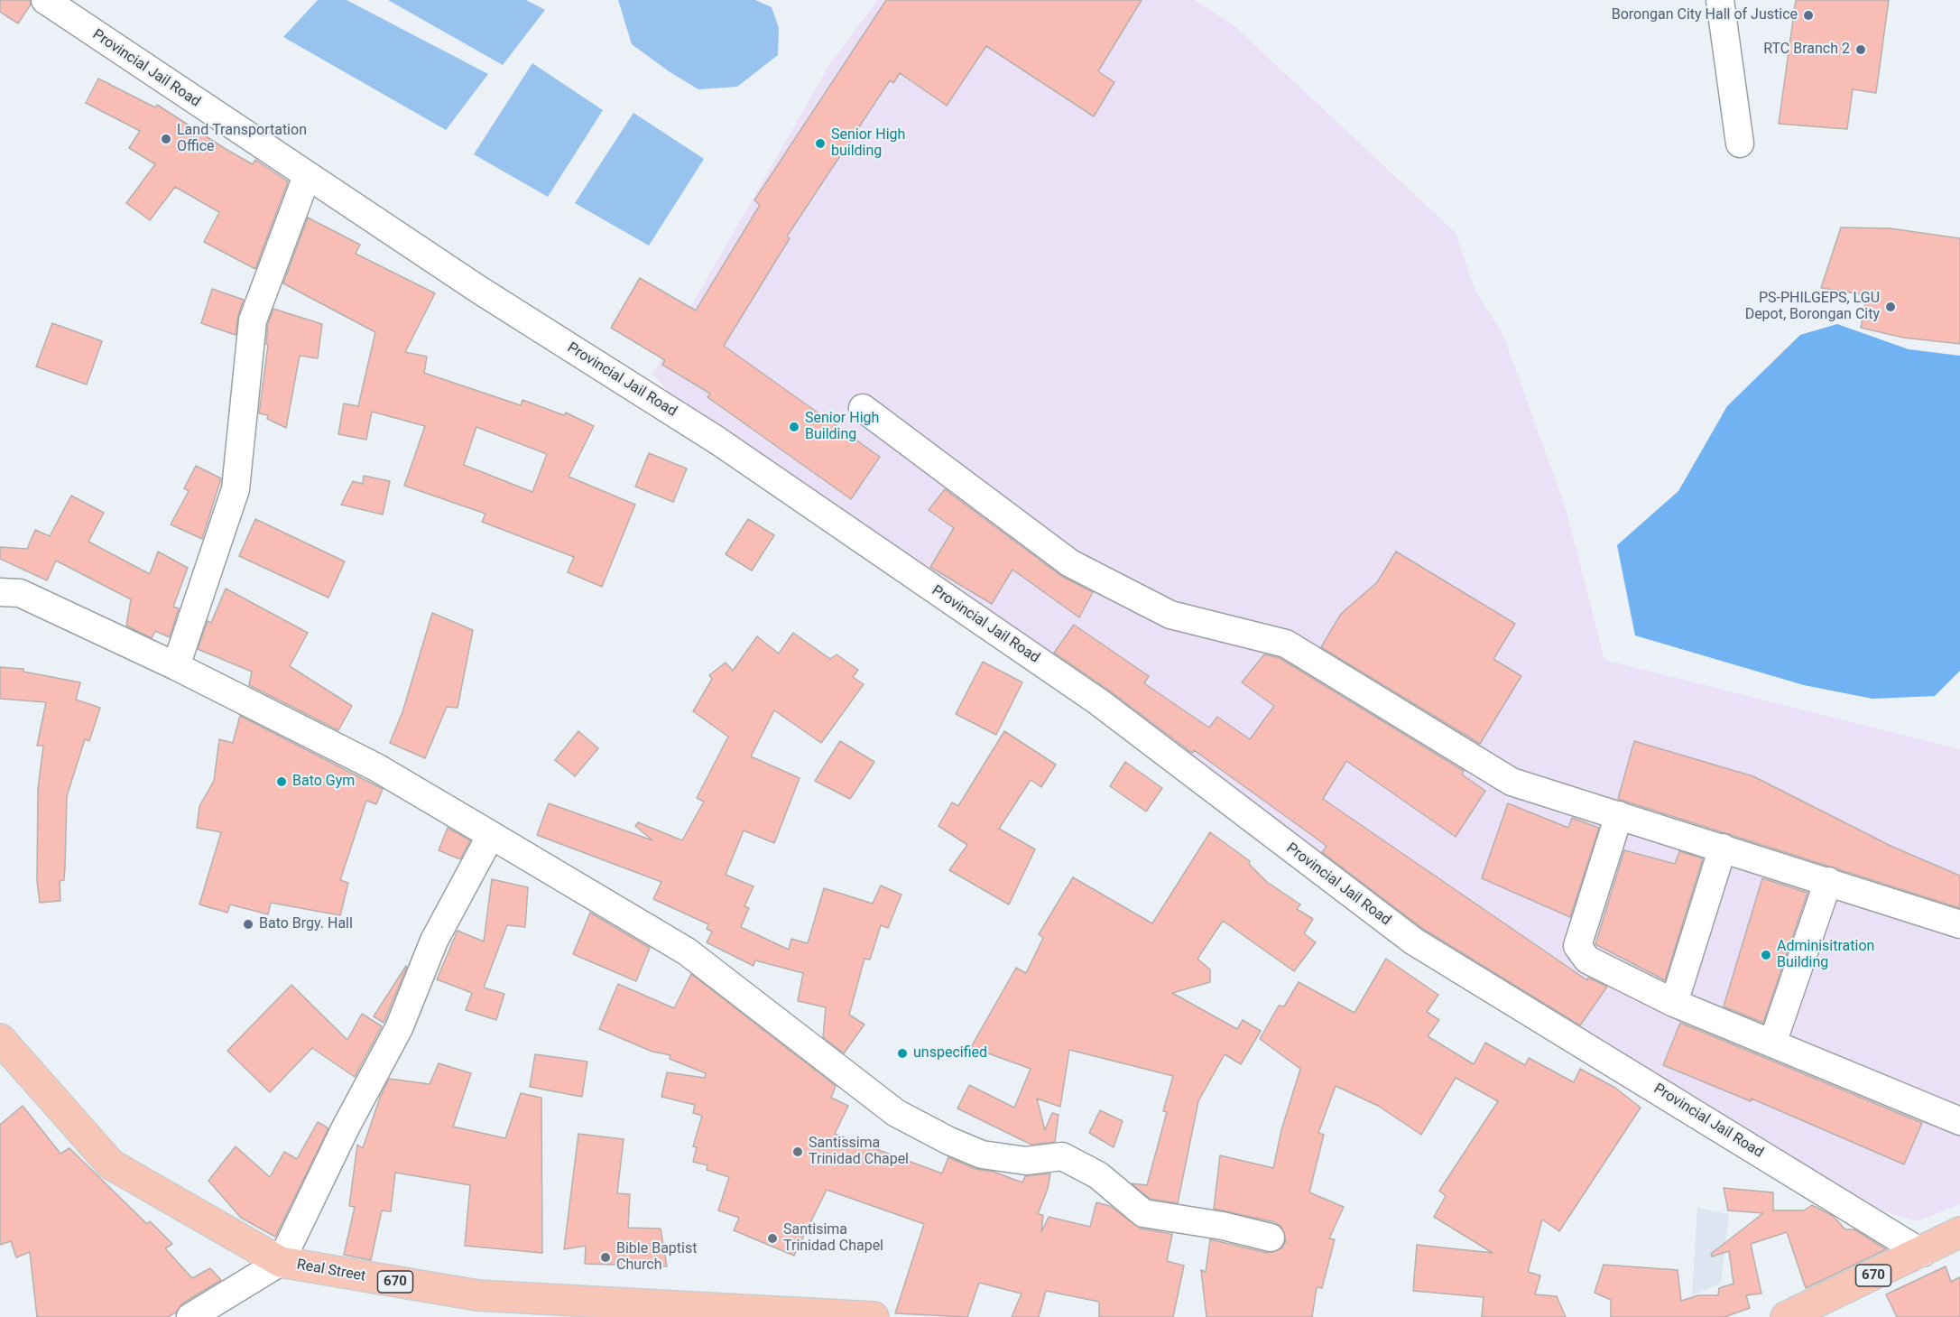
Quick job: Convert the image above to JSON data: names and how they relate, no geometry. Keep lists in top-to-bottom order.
{
  "streets": {
    "main road": ["Real Street", "670"],
    "street": ["Provincial Jail Road"]
  },
  "crossings": [
    ["Provincial Jail Road", "670"]
  ],
  "places": [
    "Borongan City Hall of Justice",
    "RTC Branch 2",
    "Land Transportation Office",
    "Senior High building",
    "PS-PHILGEPS, LGU Depot, Borongan City",
    "Senior High Building",
    "Bato Gym",
    "Bato Brgy. Hall",
    "Adminisitration Building",
    "unspecified",
    "Santissima Trinidad Chapel",
    "Santisima Trinidad Chapel",
    "Bible Baptist Church"
  ]
}
